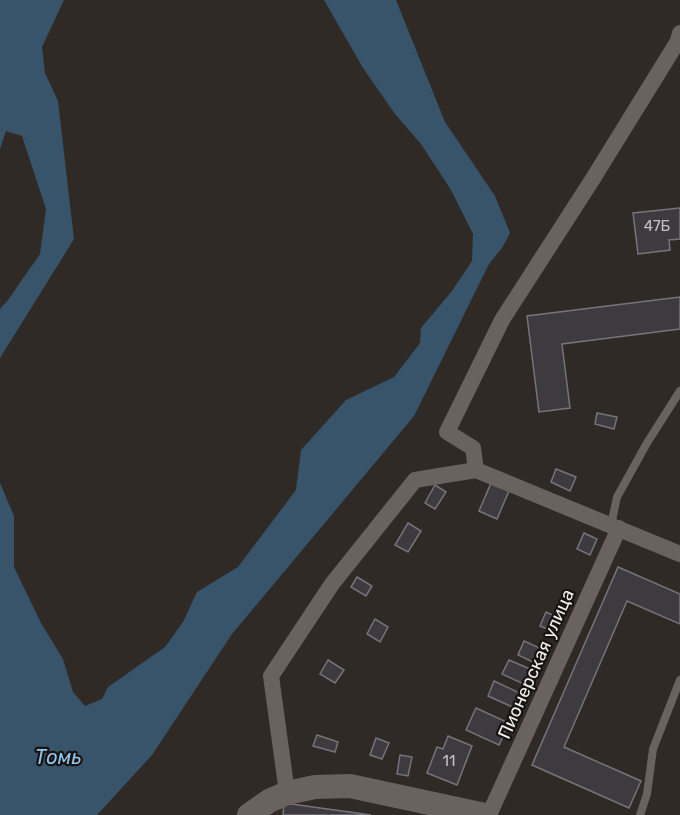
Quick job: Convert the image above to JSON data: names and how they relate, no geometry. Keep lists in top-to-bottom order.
{
  "streets": {
    "street": ["Пионерская улица"]
  },
  "water": ["Томь"],
  "house_numbers": ["47Б", "11"]
}
